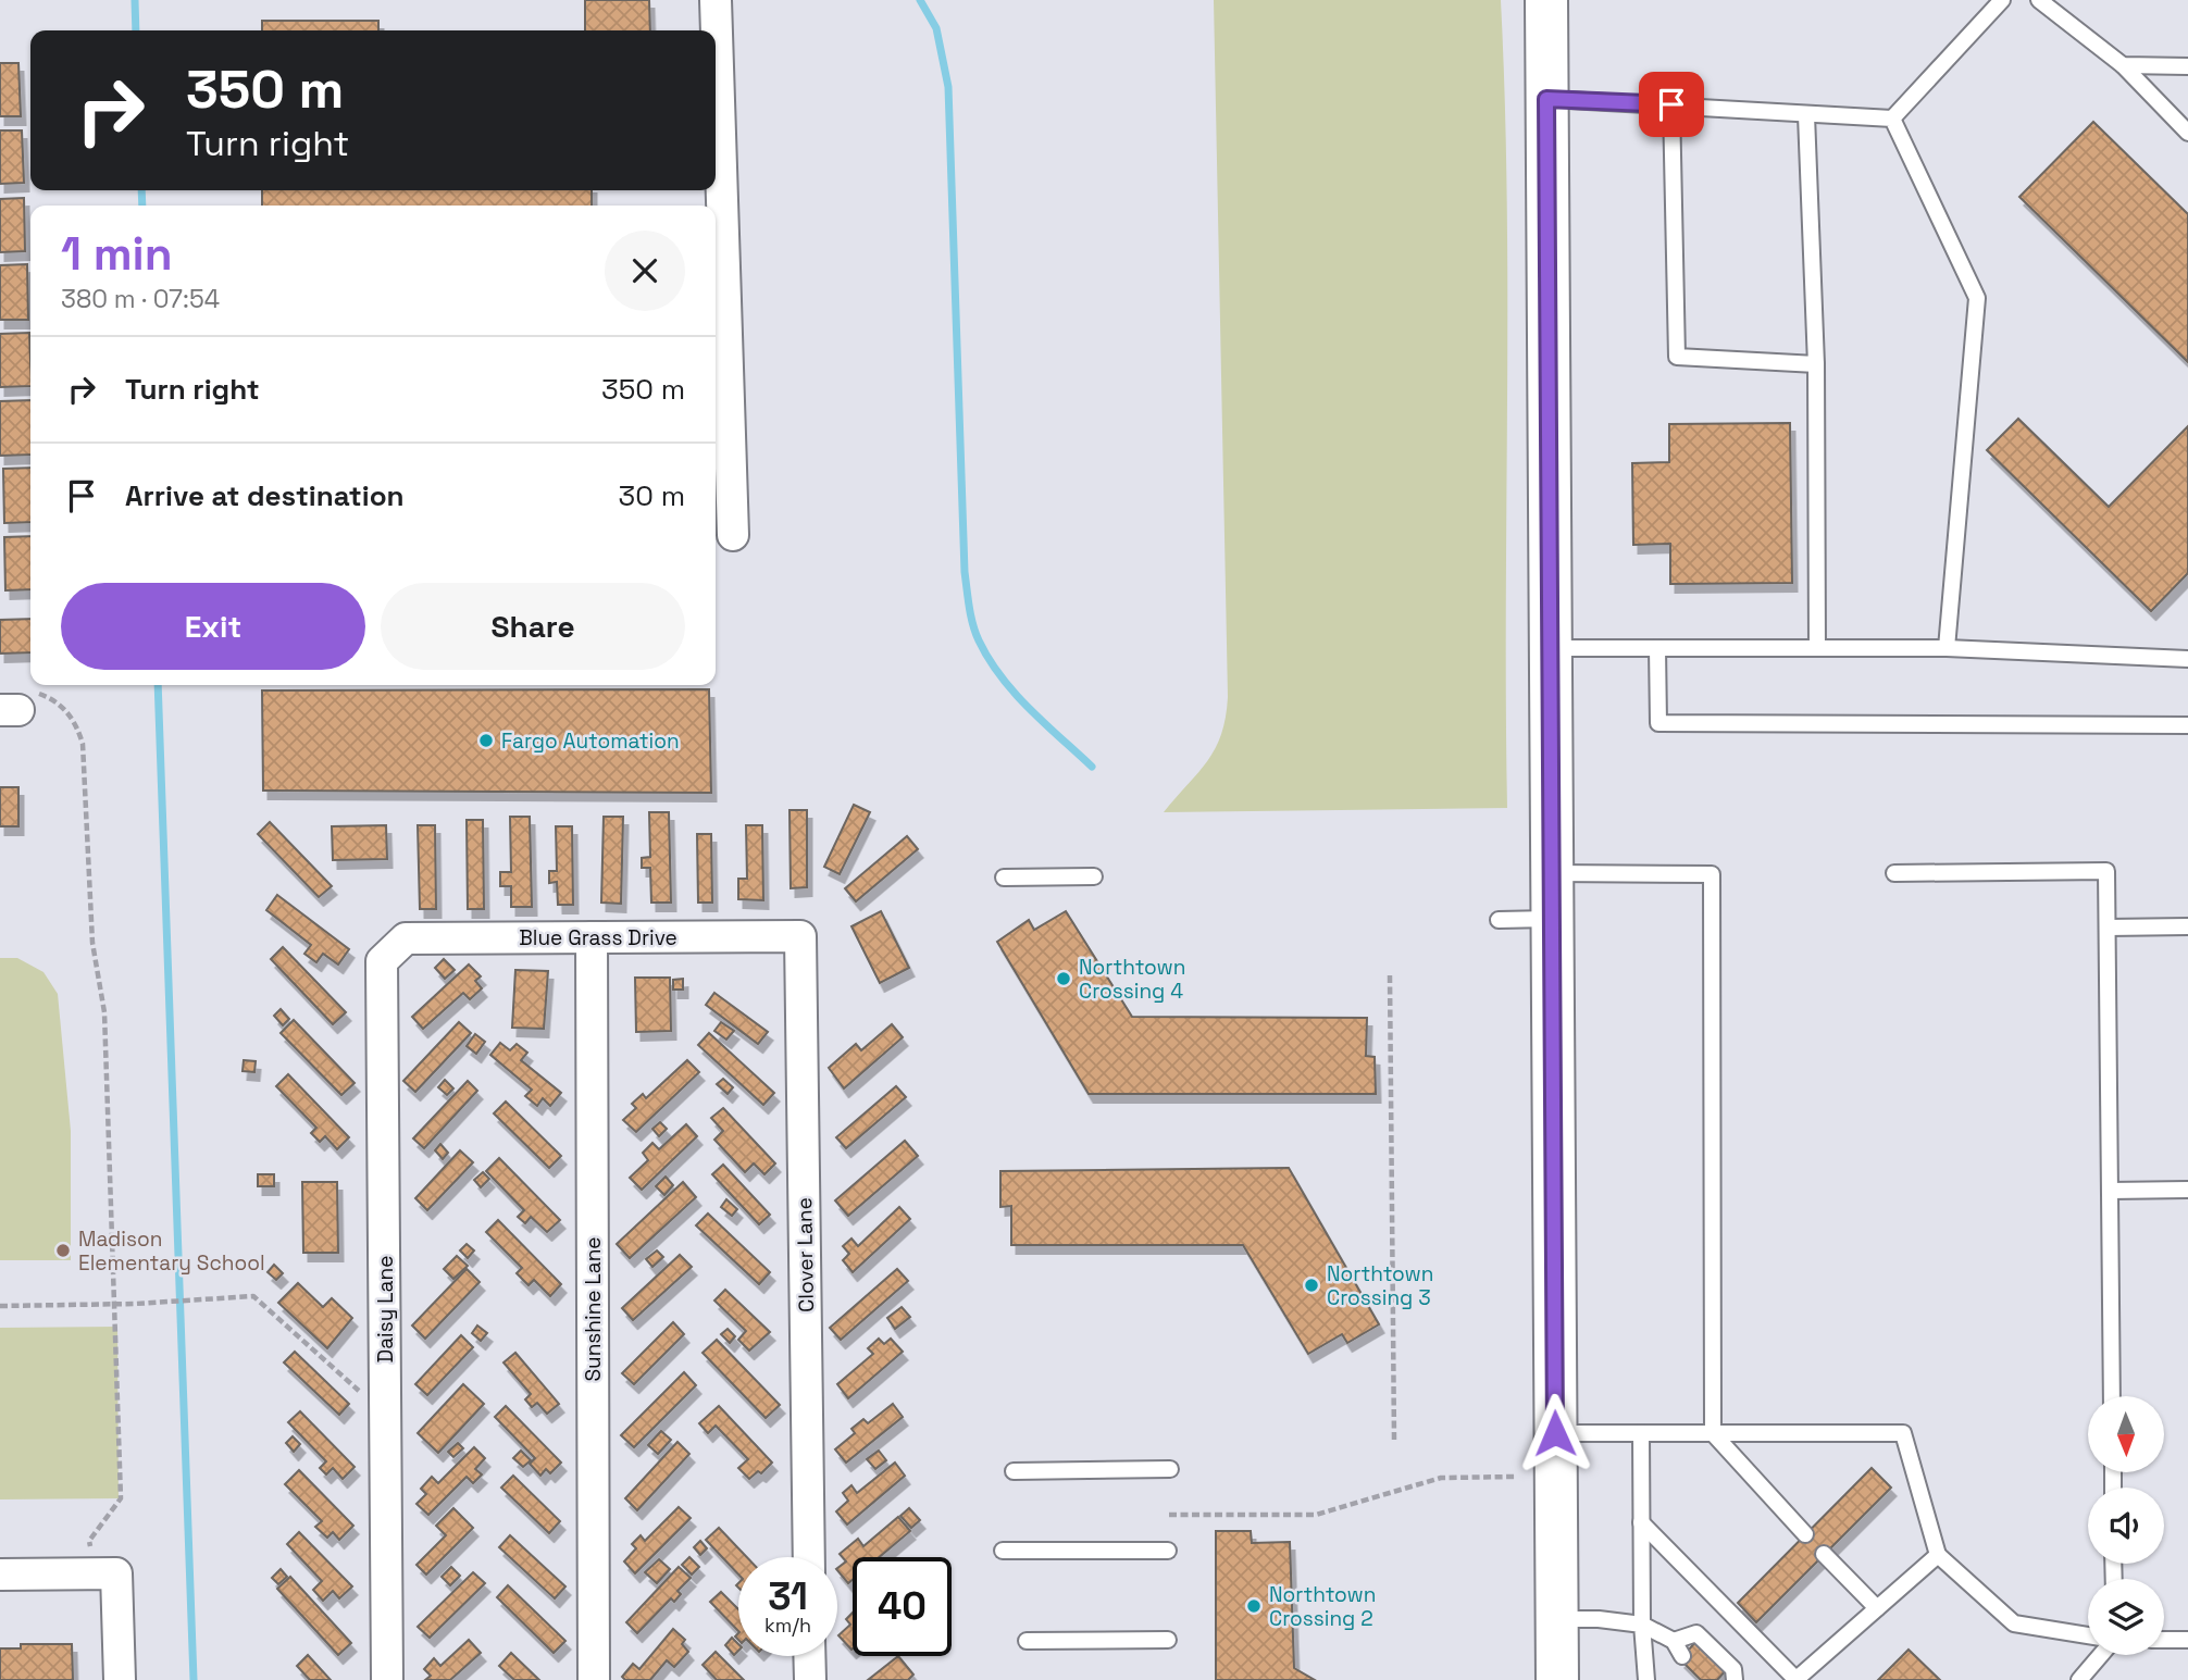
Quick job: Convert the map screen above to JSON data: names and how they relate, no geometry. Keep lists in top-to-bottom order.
{
  "streets": {
    "street": [
      "Blue Grass Drive",
      "Clover Lane",
      "Daisy Lane",
      "Sunshine Lane"
    ]
  },
  "crossings": [
    ["Blue Grass Drive", "Clover Lane"],
    ["Blue Grass Drive", "Daisy Lane"],
    ["Blue Grass Drive", "Sunshine Lane"]
  ],
  "places": [
    "Fargo Automation",
    "Northtown Crossing 4",
    "Madison Elementary School",
    "Northtown Crossing 3",
    "Northtown Crossing 2"
  ],
  "north": "bottom",
  "page": {
    "turn": ["350 m", "Turn right"],
    "heading": ["1 min", "380 m · 07:54"],
    "list": [
      {
        "name": "Turn right",
        "value": "350 m"
      },
      {
        "name": "Arrive at destination",
        "value": "30 m"
      }
    ],
    "buttons": ["Exit", "Share"],
    "speed": "31 km/h",
    "limit": "40"
  }
}
